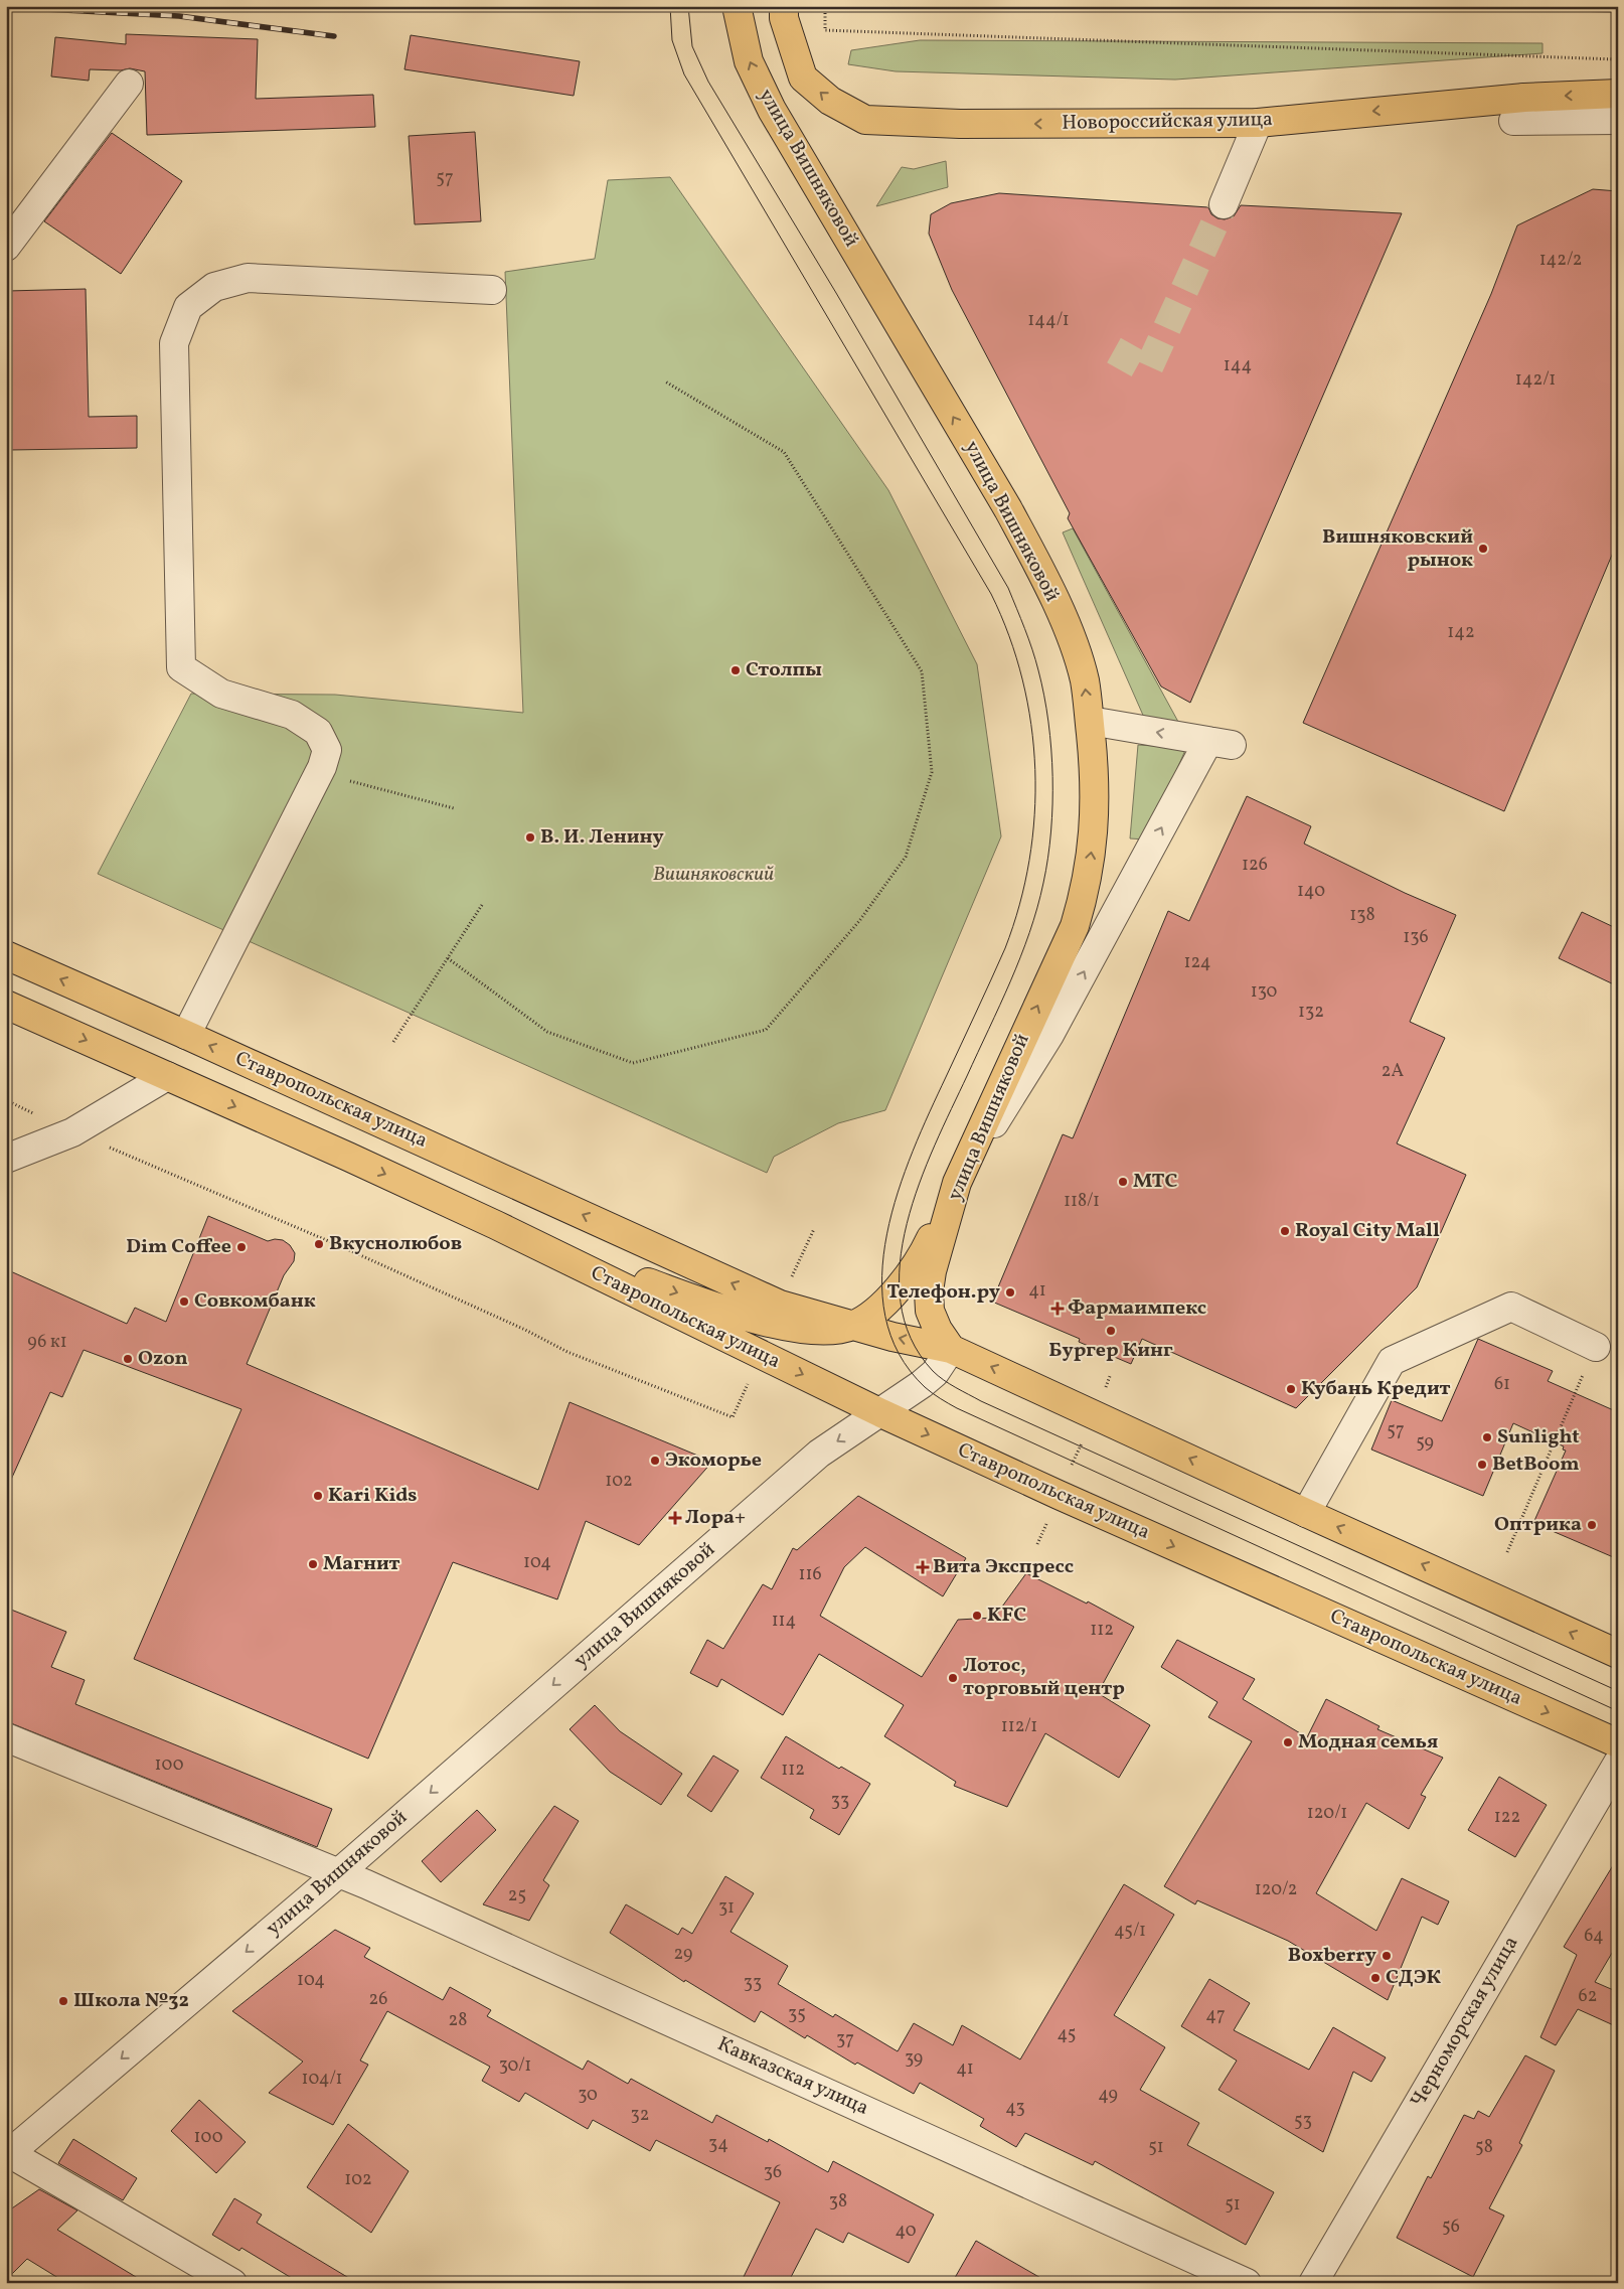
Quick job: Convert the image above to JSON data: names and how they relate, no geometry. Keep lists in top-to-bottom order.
{
  "streets": {
    "main road": ["Новороссийская улица", "улица Вишняковой", "Ставропольская улица"],
    "street": ["Черноморская улица", "Кавказская улица"]
  },
  "crossings": [
    ["улица Вишняковой", "Ставропольская улица"],
    ["улица Вишняковой", "Кавказская улица"]
  ],
  "one_way": ["Новороссийская улица"],
  "parks": ["Вишняковский"],
  "places": {
    "other": [
      "Вишняковский рынок",
      "Столпы",
      "В. И. Ленину",
      "МТС",
      "Royal City Mall",
      "Вкуснолюбов",
      "Dim Coffee",
      "Телефон.ру",
      "Совкомбанк",
      "Бургер Кинг",
      "Ozon",
      "Кубань Кредит",
      "Sunlight",
      "Экоморье",
      "BetBoom",
      "Kari Kids",
      "Оптрика",
      "Магнит",
      "KFC",
      "Лотос, торговый центр",
      "Модная семья",
      "Boxberry",
      "СДЭК",
      "Школа №32"
    ],
    "health": ["Фармаимпекс", "Лора+", "Вита Экспресс"]
  },
  "house_numbers": [
    "57",
    "142/2",
    "144/1",
    "144",
    "142/1",
    "142",
    "126",
    "140",
    "138",
    "136",
    "124",
    "130",
    "132",
    "2А",
    "118/1",
    "41",
    "96 к1",
    "61",
    "57",
    "59",
    "102",
    "104",
    "116",
    "114",
    "112",
    "112/1",
    "100",
    "112",
    "33",
    "120/1",
    "122",
    "120/2",
    "25",
    "31",
    "45/1",
    "64",
    "29",
    "104",
    "33",
    "62",
    "26",
    "35",
    "47",
    "28",
    "45",
    "37",
    "39",
    "30/1",
    "41",
    "104/1",
    "30",
    "49",
    "43",
    "32",
    "53",
    "100",
    "34",
    "51",
    "58",
    "36",
    "102",
    "38",
    "51",
    "56",
    "40"
  ]
}
